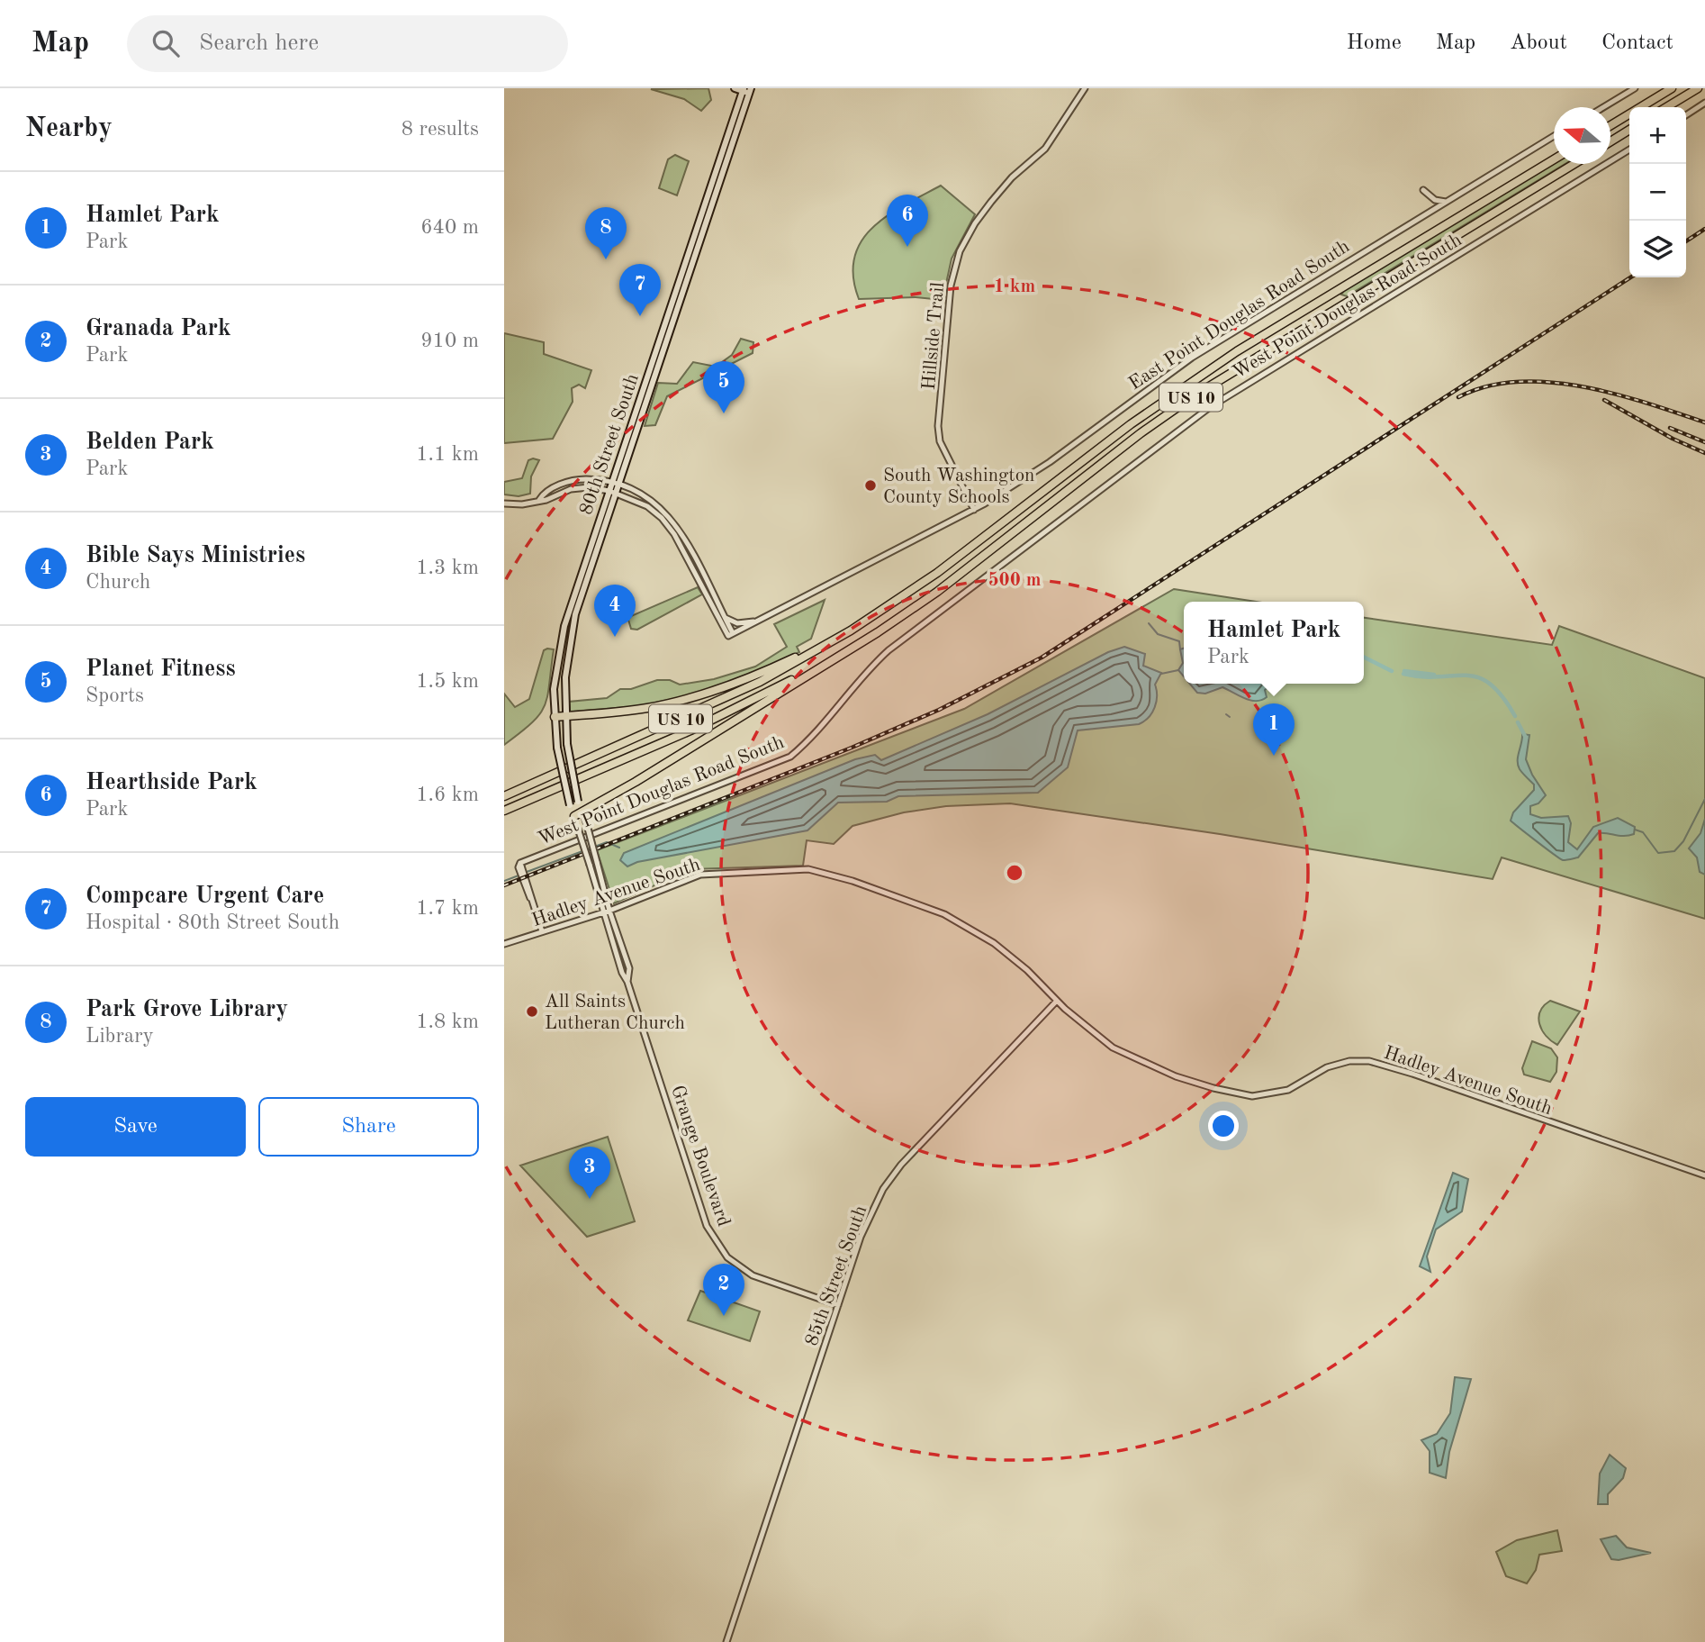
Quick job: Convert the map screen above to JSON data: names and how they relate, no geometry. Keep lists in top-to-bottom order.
{
  "streets": {
    "highway": ["US 10"],
    "main road": ["80th Street South"],
    "street": [
      "West Point Douglas Road South",
      "East Point Douglas Road South",
      "Hillside Trail",
      "Hadley Avenue South",
      "Grange Boulevard",
      "85th Street South"
    ]
  },
  "crossings": [
    ["West Point Douglas Road South", "Hadley Avenue South"],
    ["East Point Douglas Road South", "Hillside Trail"],
    ["80th Street South", "Grange Boulevard"],
    ["Hadley Avenue South", "Grange Boulevard"],
    ["Hadley Avenue South", "85th Street South"],
    ["Grange Boulevard", "85th Street South"]
  ],
  "places": ["South Washington County Schools", "All Saints Lutheran Church"],
  "north": "left",
  "page": {
    "header": "Map",
    "search": "Search here",
    "nav": [
      "Home",
      "Map",
      "About",
      "Contact"
    ],
    "heading": ["Nearby", "8 results"],
    "map_buttons": ["+", "−"],
    "list": [
      {
        "mark": "1",
        "name": "Hamlet Park",
        "note": "Park",
        "value": "640 m"
      },
      {
        "mark": "2",
        "name": "Granada Park",
        "note": "Park",
        "value": "910 m"
      },
      {
        "mark": "3",
        "name": "Belden Park",
        "note": "Park",
        "value": "1.1 km"
      },
      {
        "mark": "4",
        "name": "Bible Says Ministries",
        "note": "Church",
        "value": "1.3 km"
      },
      {
        "mark": "5",
        "name": "Planet Fitness",
        "note": "Sports",
        "value": "1.5 km"
      },
      {
        "mark": "6",
        "name": "Hearthside Park",
        "note": "Park",
        "value": "1.6 km"
      },
      {
        "mark": "7",
        "name": "Compcare Urgent Care",
        "note": "Hospital · 80th Street South",
        "value": "1.7 km"
      },
      {
        "mark": "8",
        "name": "Park Grove Library",
        "note": "Library",
        "value": "1.8 km"
      }
    ],
    "pins": [
      "6",
      "8",
      "7",
      "5",
      "4",
      "1",
      "3",
      "2"
    ],
    "popup": ["Hamlet Park", "Park"],
    "buttons": ["Save", "Share"]
  },
  "rings": ["1 km", "500 m"]
}
